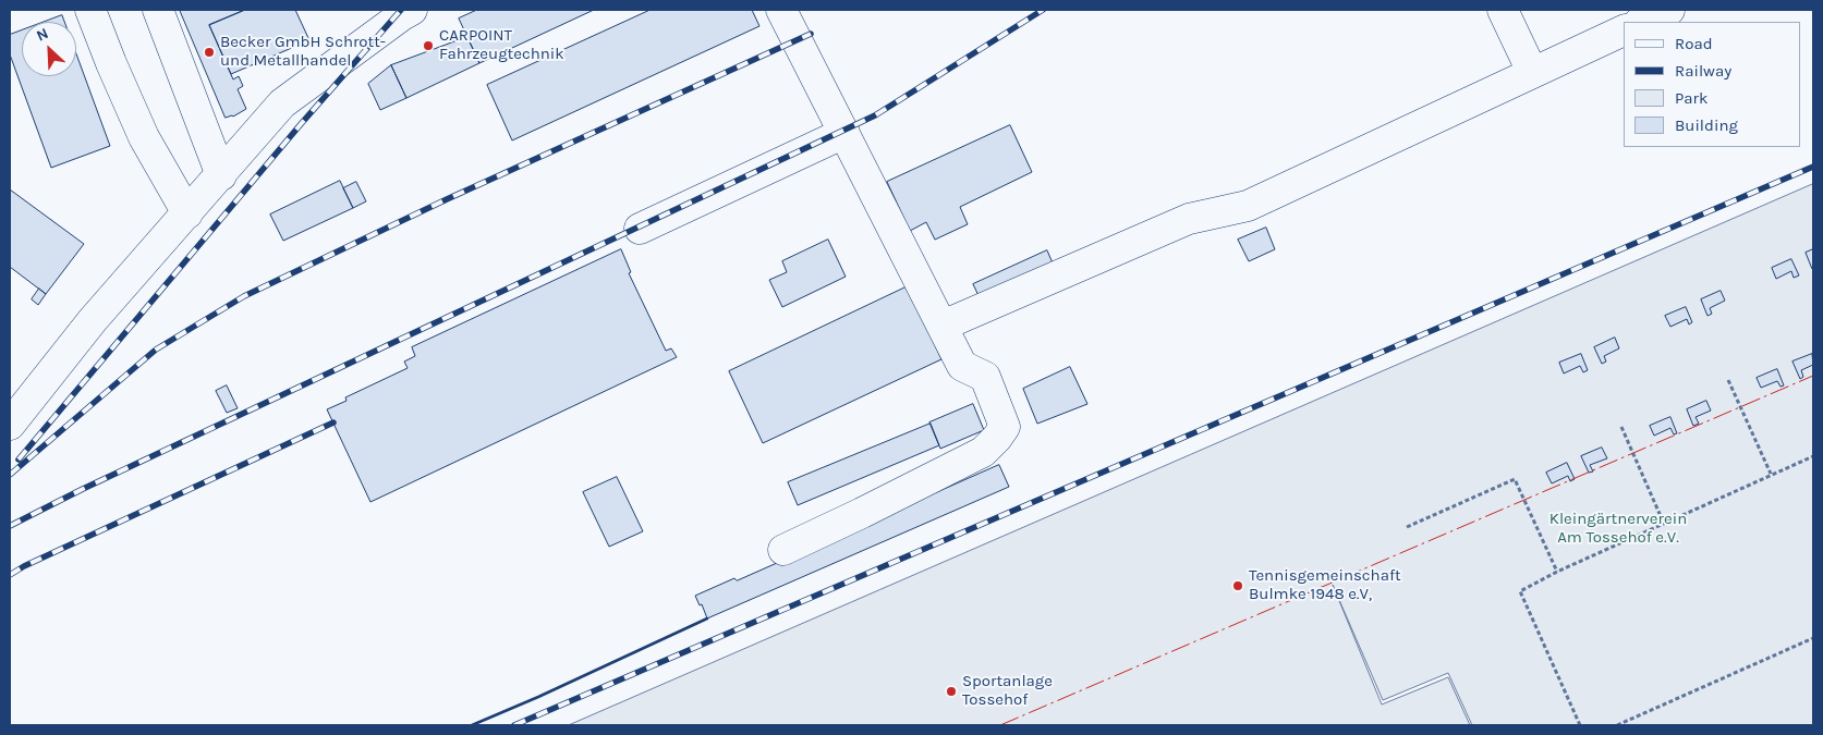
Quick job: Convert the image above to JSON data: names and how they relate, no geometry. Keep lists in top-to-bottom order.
{
  "parks": ["Kleingärtnerverein Am Tossehof e.V."],
  "places": [
    "CARPOINT Fahrzeugtechnik",
    "Becker GmbH Schrott- und Metallhandel",
    "Tennisgemeinschaft Bulmke 1948 e.V,",
    "Sportanlage Tossehof"
  ],
  "legend": [
    "Road",
    "Railway",
    "Park",
    "Building"
  ],
  "north": "top left"
}
